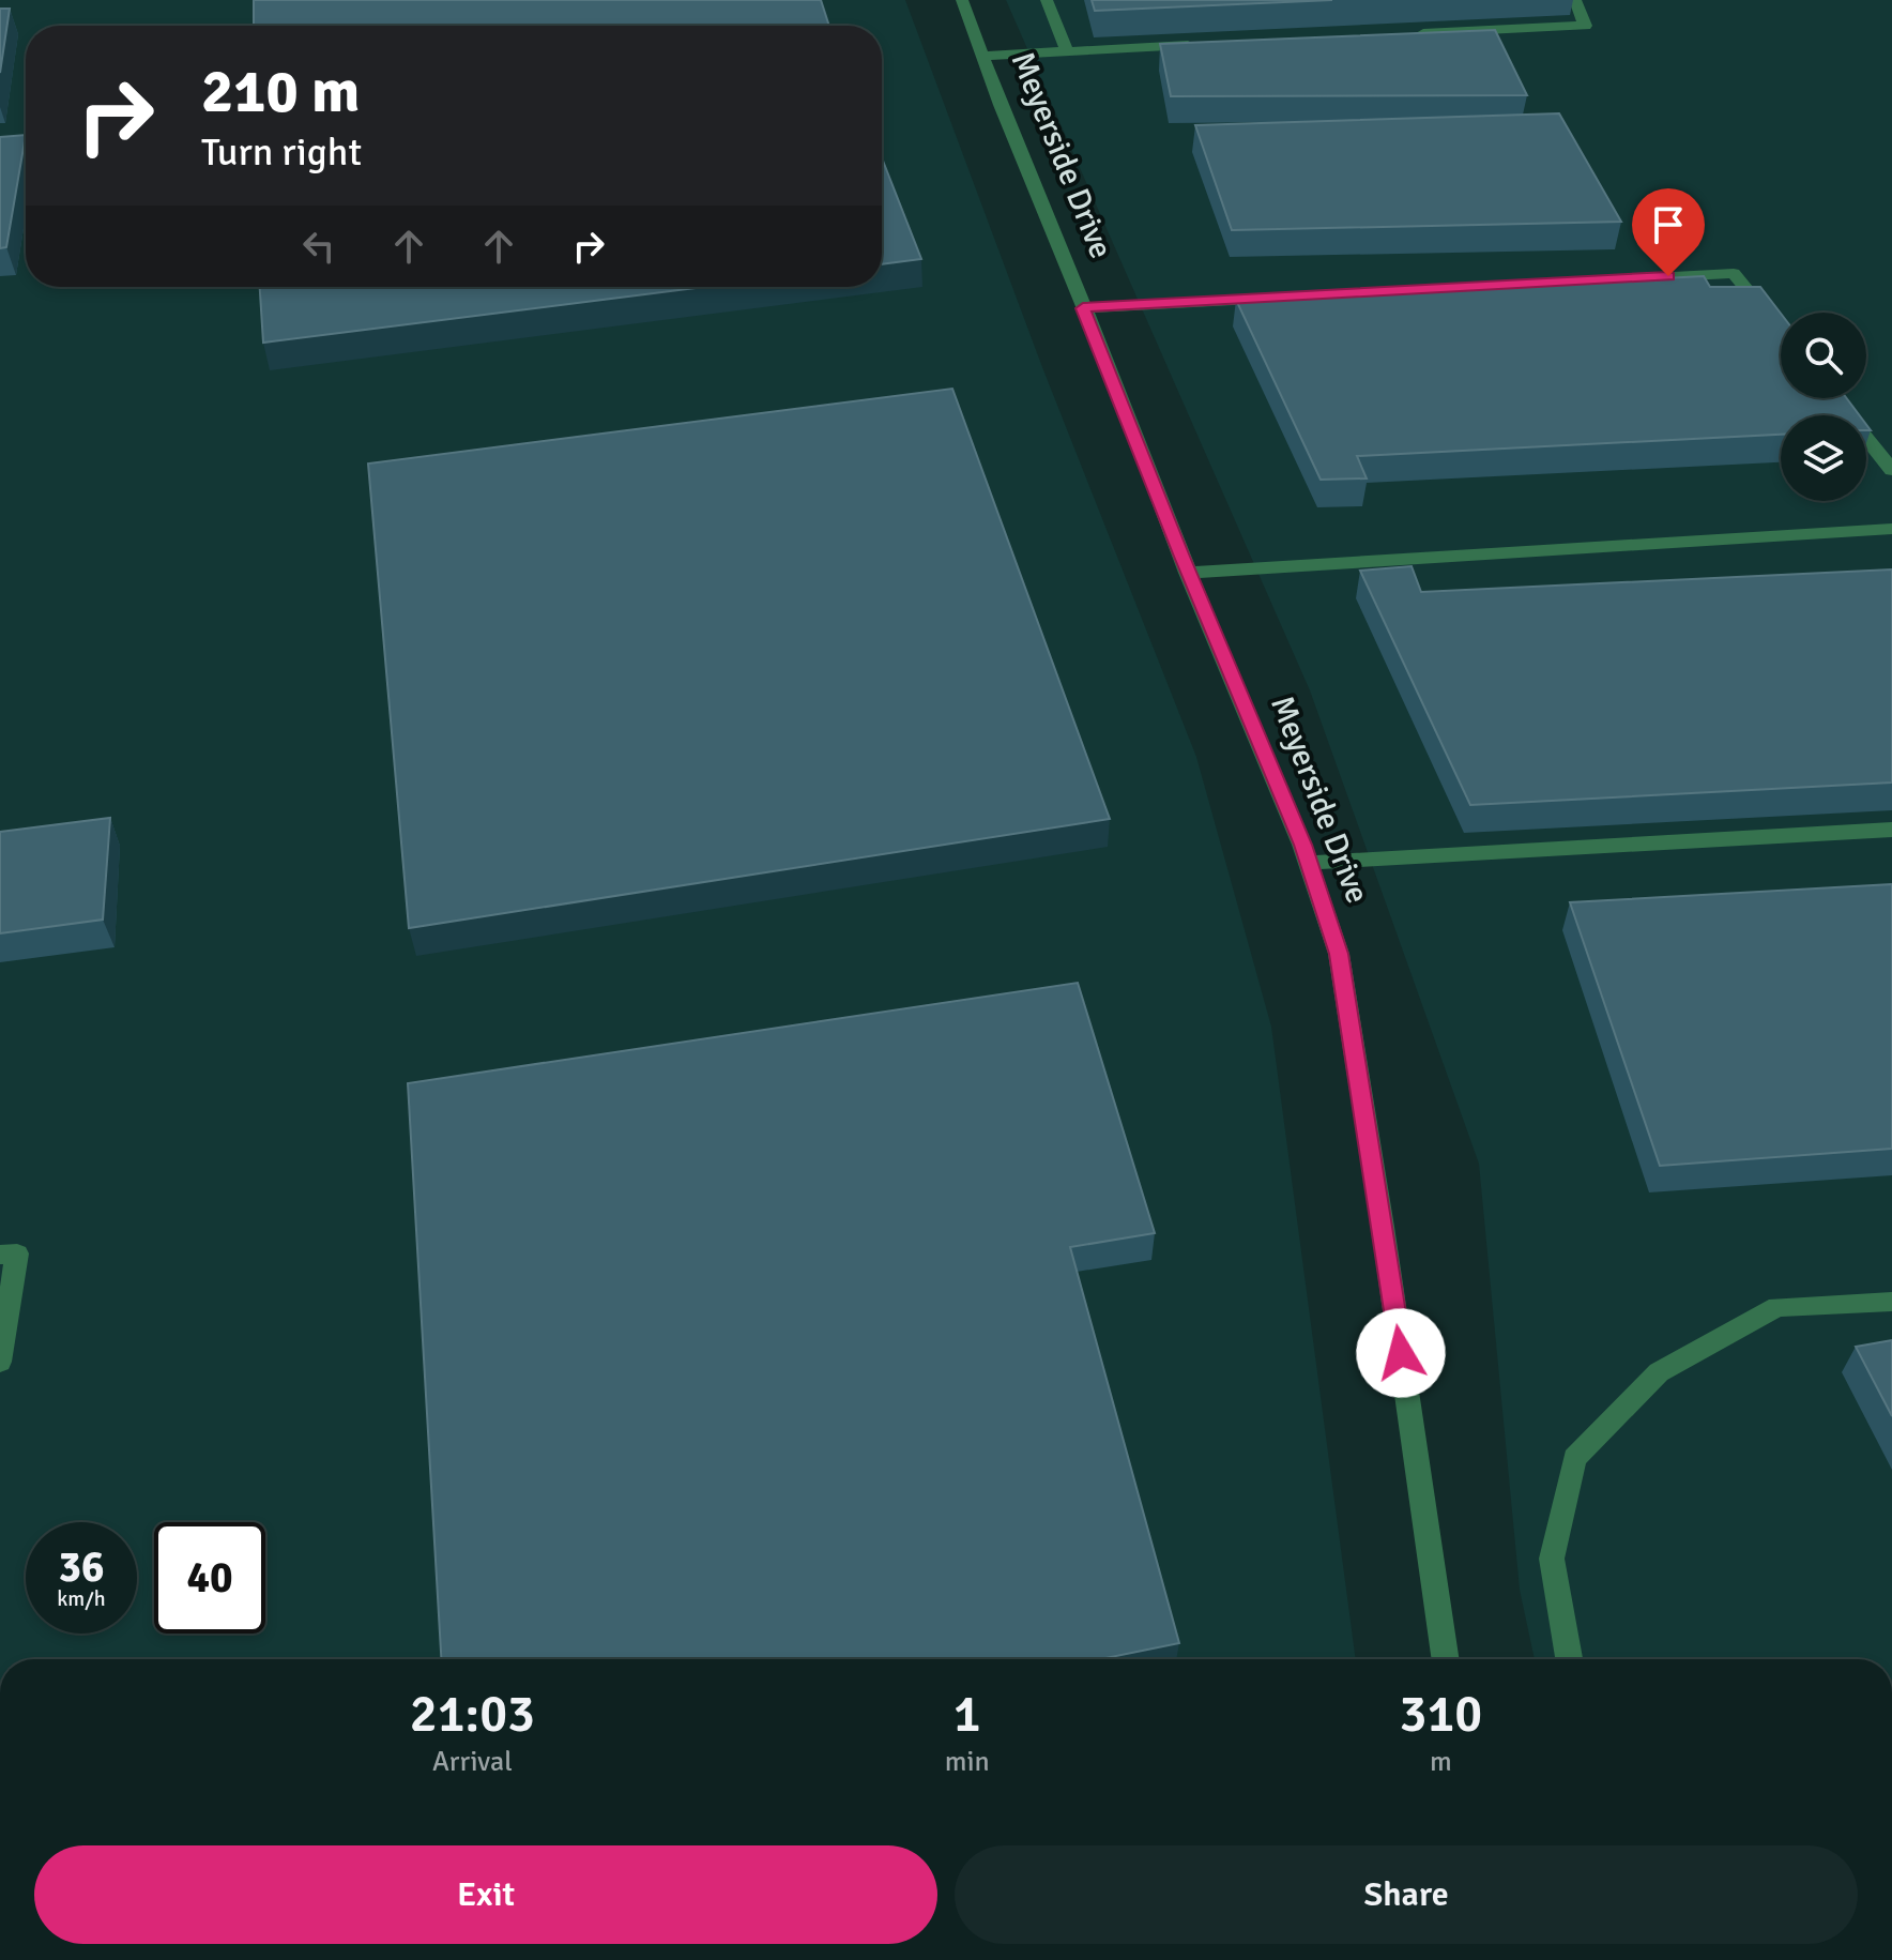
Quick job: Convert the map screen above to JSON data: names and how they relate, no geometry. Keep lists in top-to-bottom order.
{
  "streets": {
    "street": ["Meyerside Drive"]
  },
  "page": {
    "turn": ["210 m", "Turn right"],
    "speed": "36 km/h",
    "limit": "40",
    "eta": [
      "21:03",
      "Arrival",
      "1",
      "min",
      "310",
      "m"
    ],
    "buttons": ["Exit", "Share"]
  }
}
